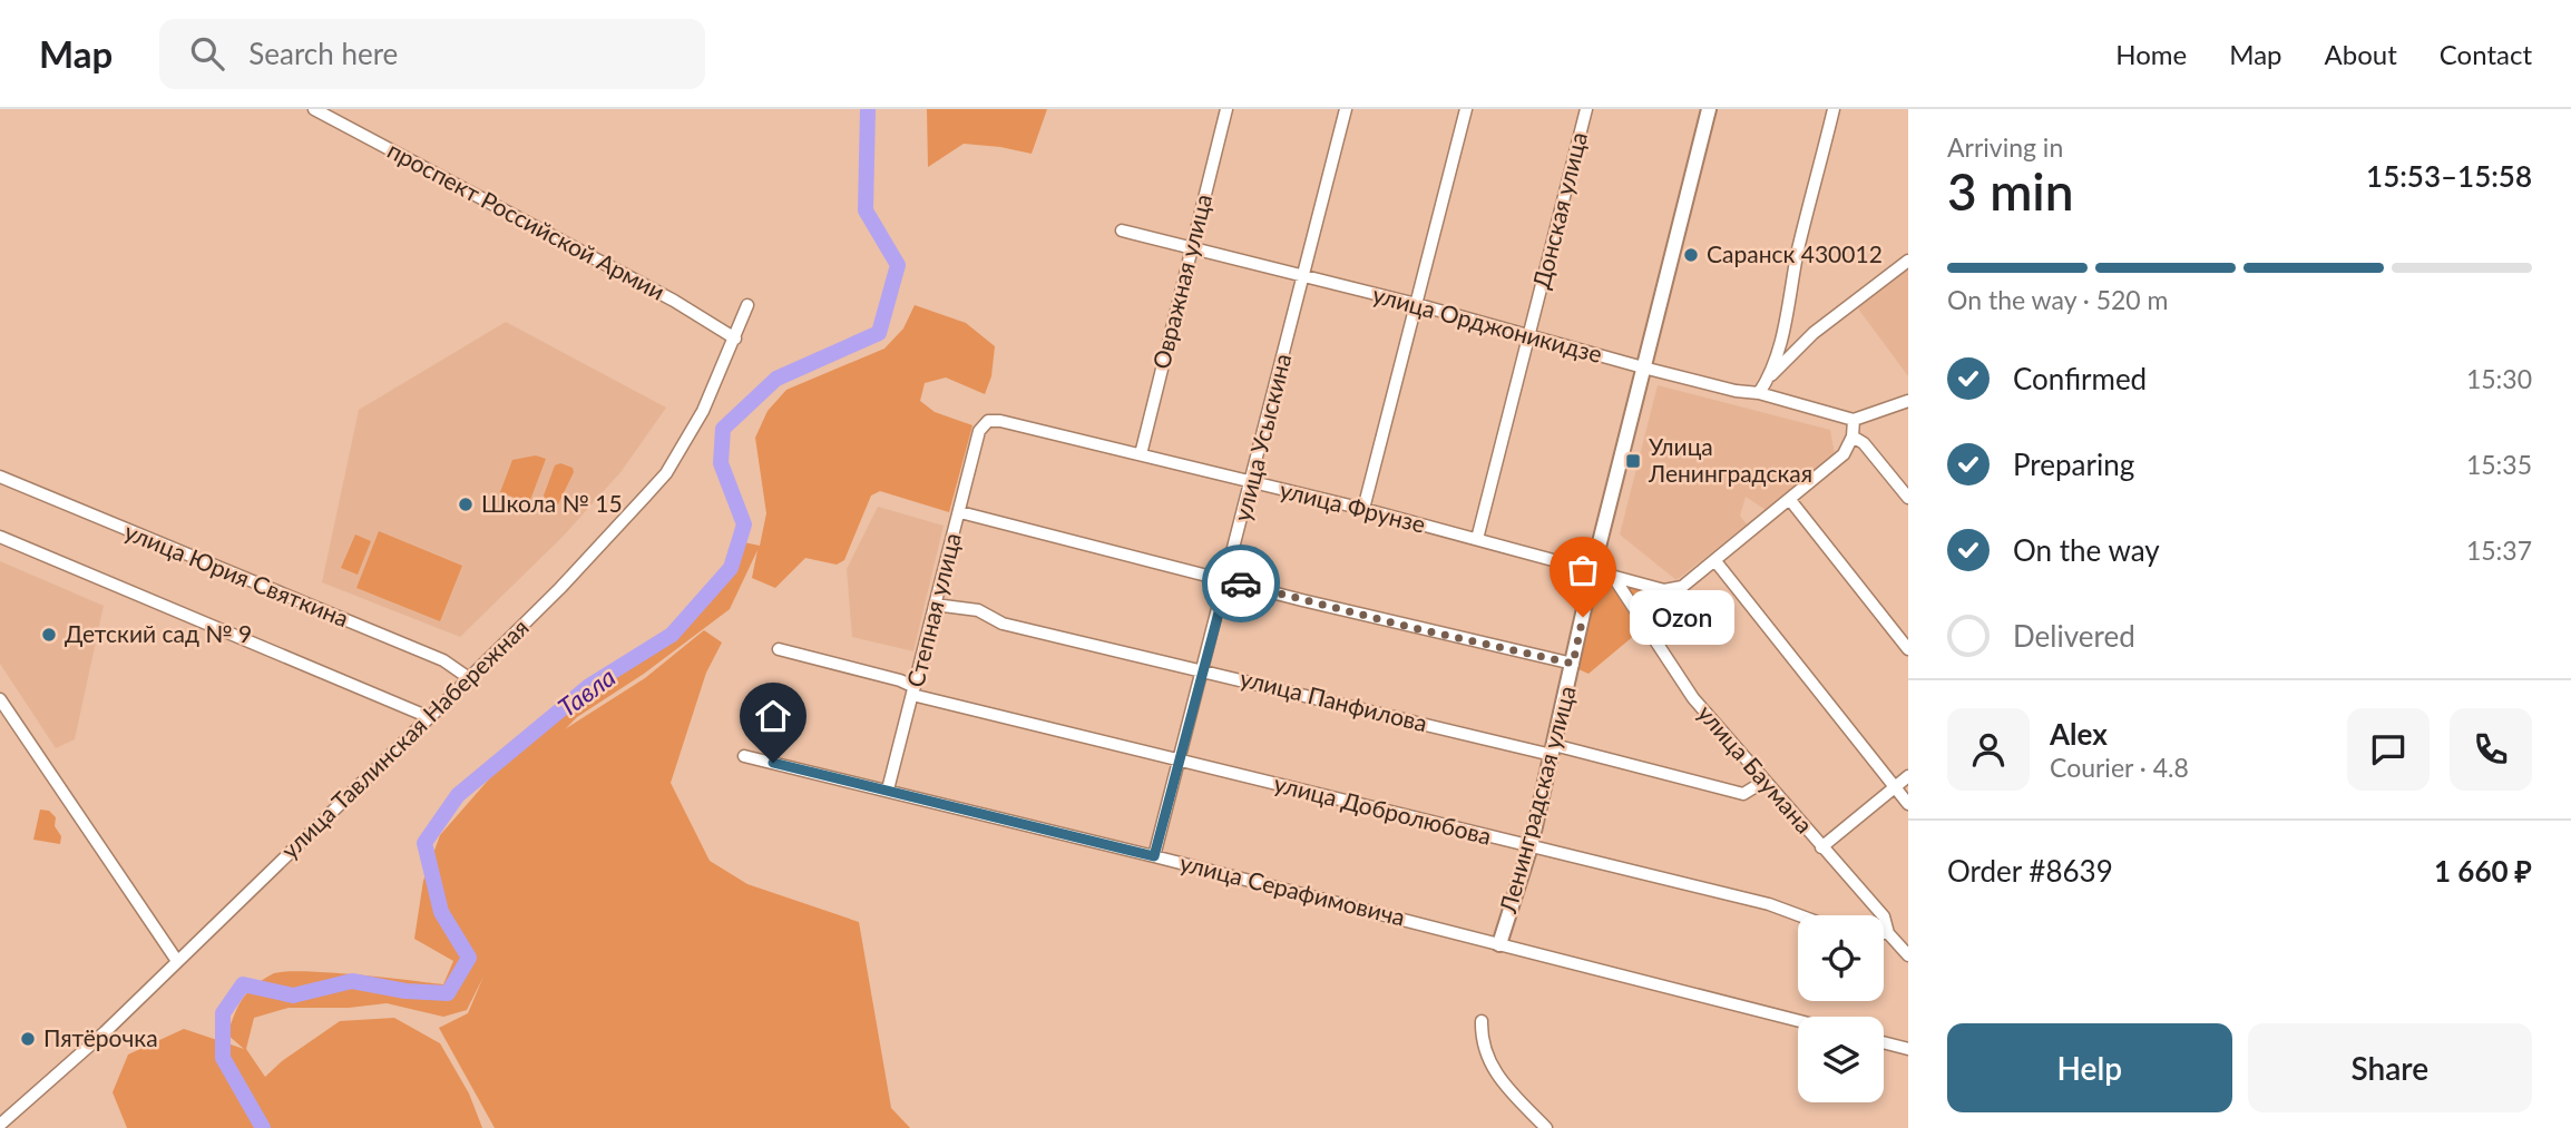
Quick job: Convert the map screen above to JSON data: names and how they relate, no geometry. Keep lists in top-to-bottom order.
{
  "streets": {
    "street": [
      "Донская улица",
      "проспект Российской Армии",
      "Овражная улица",
      "улица Орджоникидзе",
      "улица Усыскина",
      "улица Фрунзе",
      "улица Юрия Святкина",
      "Степная улица",
      "улица Панфилова",
      "улица Тавлинская Набережная",
      "улица Баумана",
      "Ленинградская улица",
      "улица Добролюбова",
      "улица Серафимовича"
    ]
  },
  "crossings": [
    ["Донская улица", "улица Орджоникидзе"],
    ["Донская улица", "улица Фрунзе"],
    ["проспект Российской Армии", "улица Тавлинская Набережная"],
    ["Овражная улица", "улица Орджоникидзе"],
    ["Овражная улица", "улица Фрунзе"],
    ["улица Орджоникидзе", "улица Усыскина"],
    ["улица Орджоникидзе", "Ленинградская улица"],
    ["улица Усыскина", "улица Фрунзе"],
    ["улица Усыскина", "улица Панфилова"],
    ["улица Усыскина", "улица Добролюбова"],
    ["улица Усыскина", "улица Серафимовича"],
    ["улица Фрунзе", "Степная улица"],
    ["улица Фрунзе", "улица Баумана"],
    ["улица Фрунзе", "Ленинградская улица"],
    ["улица Юрия Святкина", "улица Тавлинская Набережная"],
    ["Степная улица", "улица Панфилова"],
    ["Степная улица", "улица Добролюбова"],
    ["Степная улица", "улица Серафимовича"],
    ["улица Панфилова", "улица Баумана"],
    ["улица Панфилова", "Ленинградская улица"],
    ["Ленинградская улица", "улица Добролюбова"],
    ["Ленинградская улица", "улица Серафимовича"]
  ],
  "water": ["Тавла"],
  "places": {
    "other": [
      "Саранск 430012",
      "Школа № 15",
      "Ozon",
      "Детский сад № 9",
      "Пятёрочка"
    ],
    "transit": ["Улица Ленинградская"]
  },
  "page": {
    "header": "Map",
    "search": "Search here",
    "nav": [
      "Home",
      "Map",
      "About",
      "Contact"
    ],
    "heading": ["3 min", "Arriving in", "15:53–15:58"],
    "panel": [
      "Alex",
      "Courier · 4.8",
      "Order #8639",
      "1 660 ₽"
    ],
    "bar": "On the way · 520 m",
    "list": [
      ["Confirmed", "15:30"],
      ["Preparing", "15:35"],
      ["On the way", "15:37"],
      "Delivered"
    ],
    "bubble": "Ozon",
    "buttons": ["Help", "Share"]
  }
}
